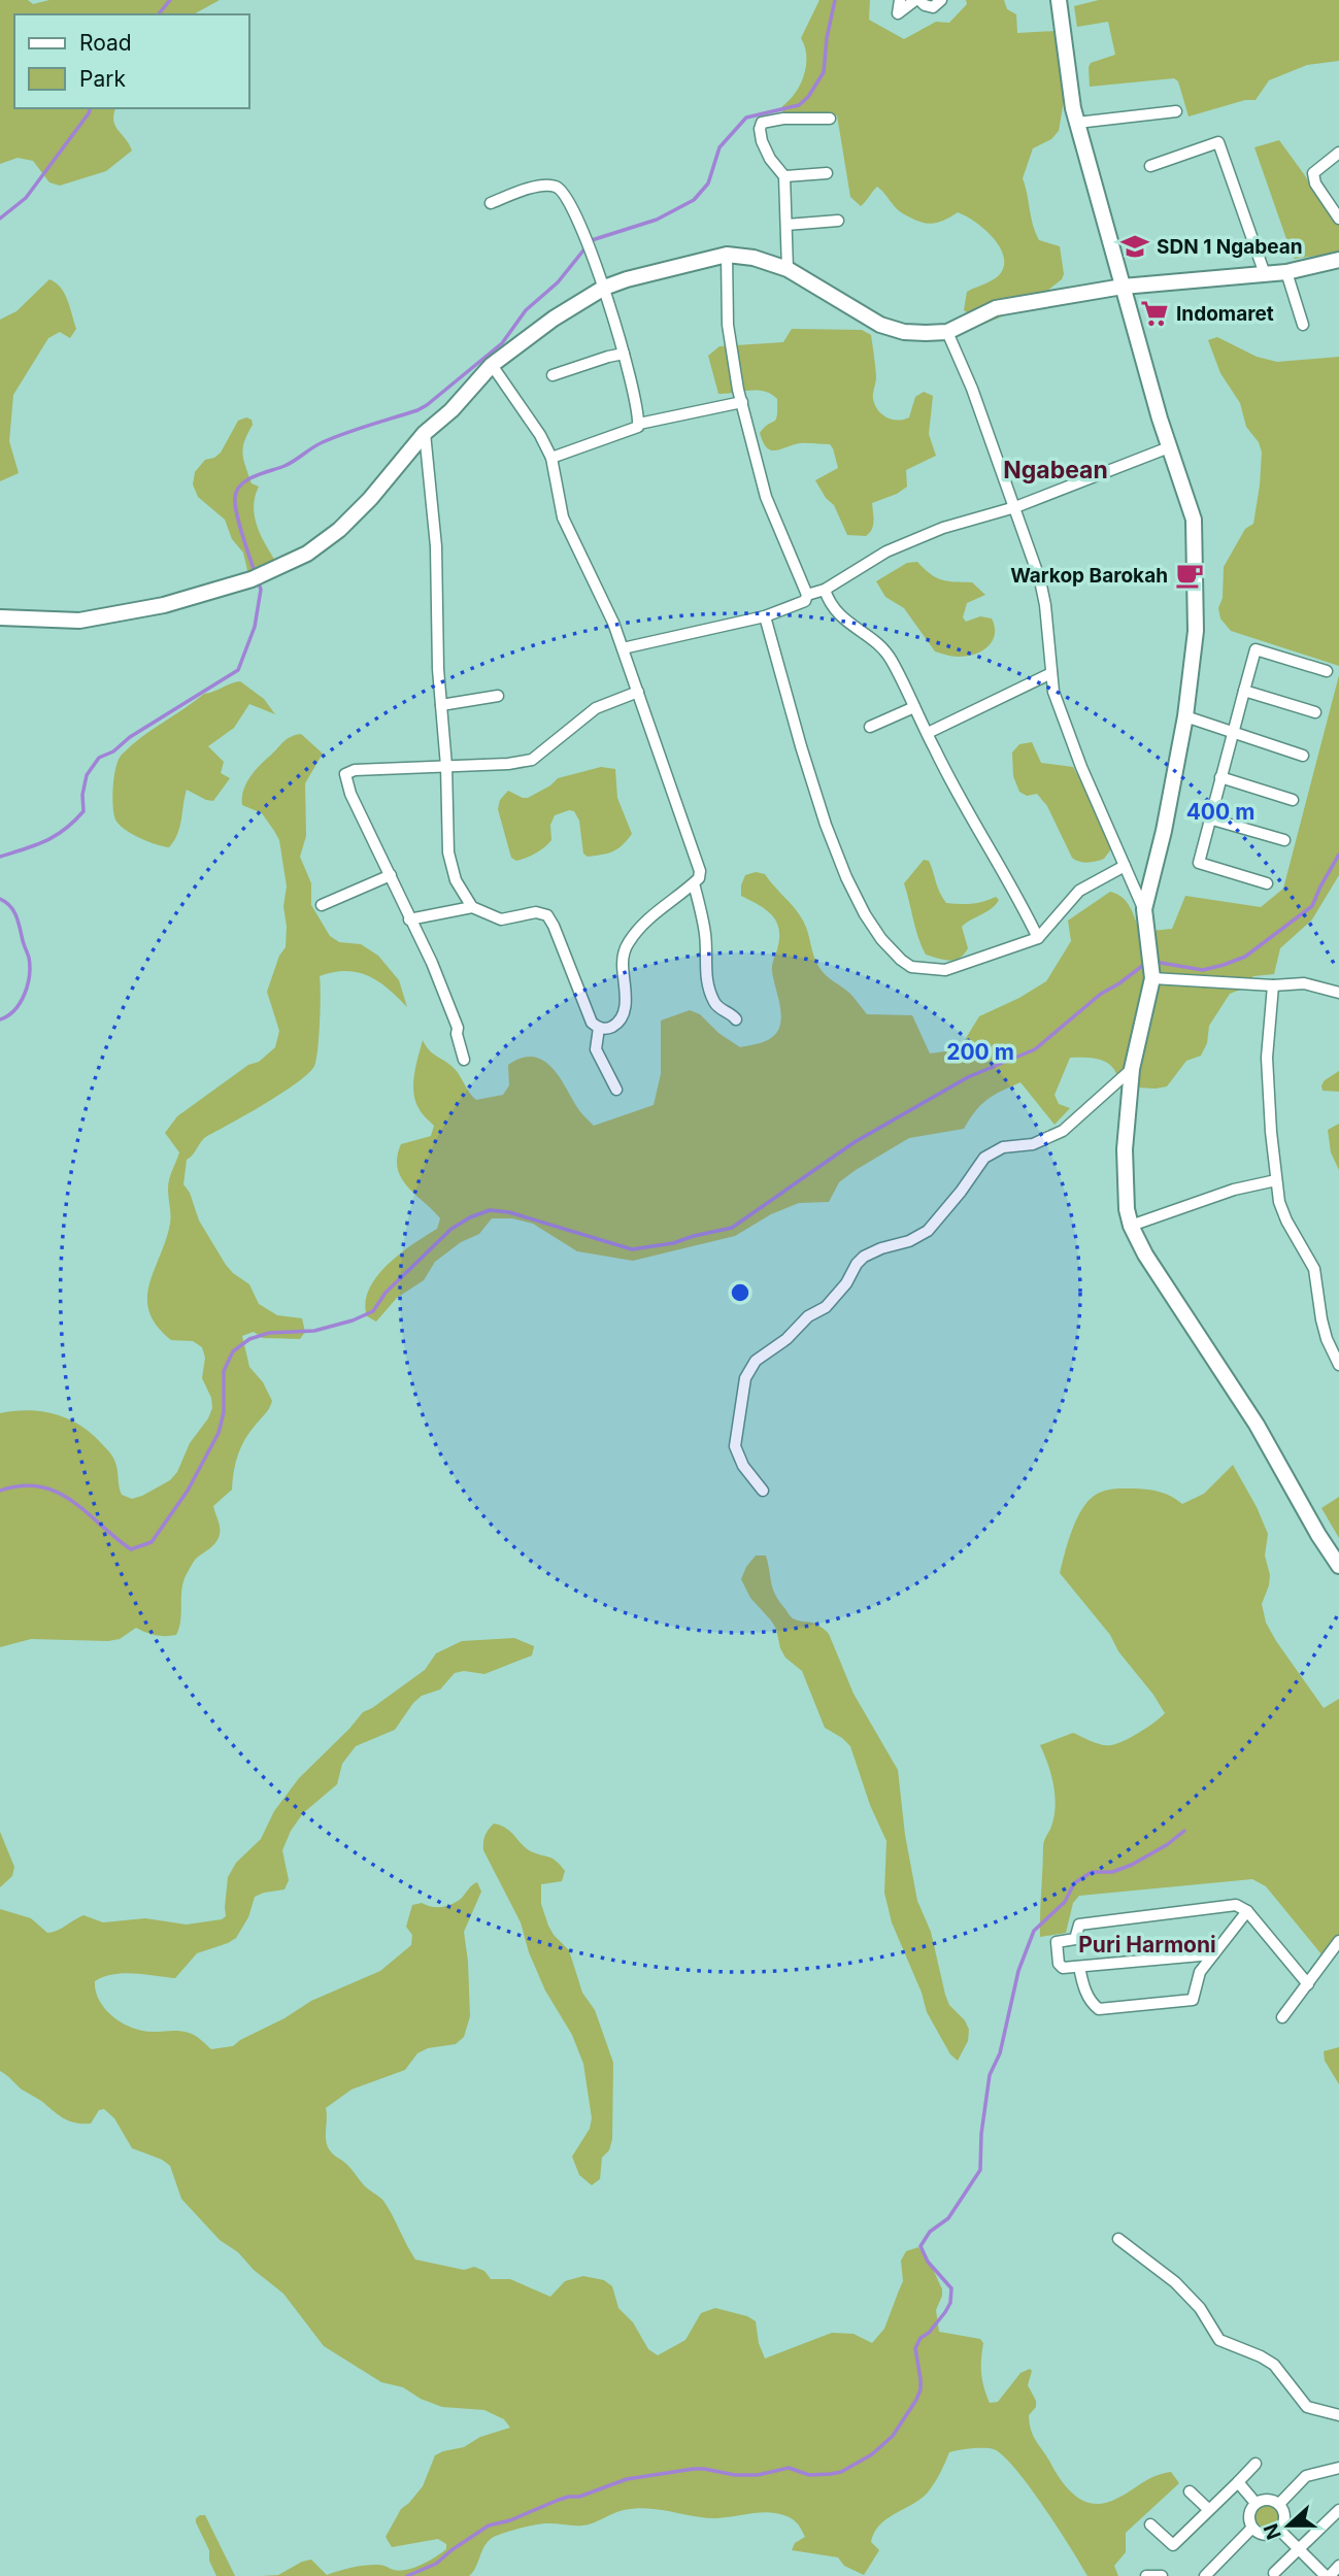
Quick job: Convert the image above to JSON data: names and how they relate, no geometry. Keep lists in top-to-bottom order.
{
  "districts": ["Ngabean", "Puri Harmoni"],
  "places": {
    "school or university": ["SDN 1 Ngabean"],
    "supermarket": ["Indomaret"],
    "cafe": ["Warkop Barokah"]
  },
  "legend": ["Road", "Park"],
  "north": "left",
  "rings": ["400 m", "200 m"]
}
